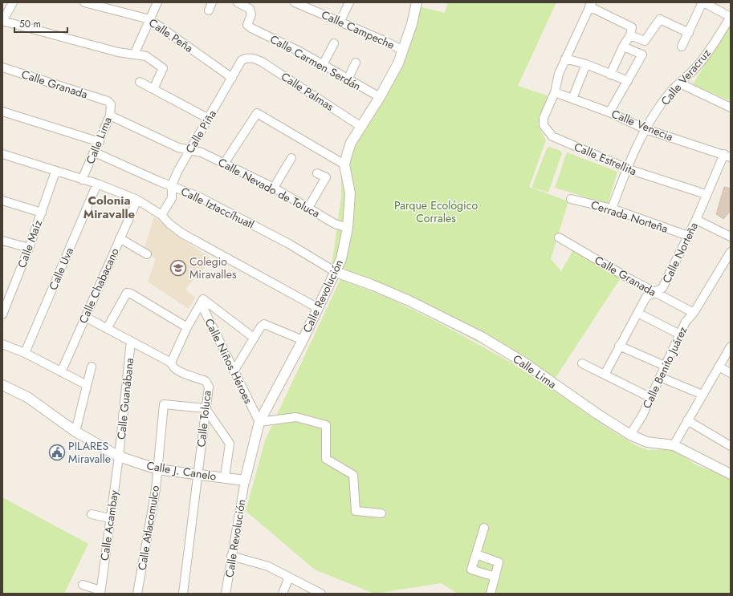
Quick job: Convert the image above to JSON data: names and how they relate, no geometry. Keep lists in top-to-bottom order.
{
  "streets": {
    "street": [
      "Calle Campeche",
      "Calle Peña",
      "Calle Carmen Serdán",
      "Calle Veracruz",
      "Calle Granada",
      "Calle Palmas",
      "Calle Venecia",
      "Calle Piña",
      "Calle Lima",
      "Calle Estrellita",
      "Calle Nevado de Toluca",
      "Calle Iztaccíhuatl",
      "Cerrada Norteña",
      "Calle Maíz",
      "Calle Norteña",
      "Calle Uva",
      "Calle Chabacano",
      "Calle Revolución",
      "Calle Niños Héroes",
      "Calle Benito Juárez",
      "Calle Guanábana",
      "Calle Toluca",
      "Calle J. Canelo",
      "Calle Acambay",
      "Calle Atlacomulco"
    ]
  },
  "crossings": [
    ["Calle Campeche", "Calle Revolución"],
    ["Calle Peña", "Calle Piña"],
    ["Calle Carmen Serdán", "Calle Revolución"],
    ["Calle Veracruz", "Calle Venecia"],
    ["Calle Veracruz", "Calle Estrellita"],
    ["Calle Veracruz", "Cerrada Norteña"],
    ["Calle Granada", "Calle Lima"],
    ["Calle Granada", "Calle Norteña"],
    ["Calle Granada", "Calle Benito Juárez"],
    ["Calle Palmas", "Calle Piña"],
    ["Calle Palmas", "Calle Revolución"],
    ["Calle Venecia", "Calle Estrellita"],
    ["Calle Venecia", "Calle Norteña"],
    ["Calle Piña", "Calle Nevado de Toluca"],
    ["Calle Piña", "Calle Iztaccíhuatl"],
    ["Calle Lima", "Calle Nevado de Toluca"],
    ["Calle Lima", "Calle Iztaccíhuatl"],
    ["Calle Lima", "Calle Revolución"],
    ["Calle Lima", "Calle Benito Juárez"],
    ["Calle Estrellita", "Calle Norteña"],
    ["Calle Nevado de Toluca", "Calle Revolución"],
    ["Calle Iztaccíhuatl", "Calle Revolución"],
    ["Cerrada Norteña", "Calle Norteña"],
    ["Calle Chabacano", "Calle Toluca"],
    ["Calle Revolución", "Calle Niños Héroes"],
    ["Calle Revolución", "Calle J. Canelo"],
    ["Calle Guanábana", "Calle Toluca"],
    ["Calle Guanábana", "Calle J. Canelo"],
    ["Calle Guanábana", "Calle Acambay"],
    ["Calle Toluca", "Calle J. Canelo"],
    ["Calle Toluca", "Calle Atlacomulco"],
    ["Calle J. Canelo", "Calle Acambay"],
    ["Calle J. Canelo", "Calle Atlacomulco"]
  ],
  "districts": ["Colonia Miravalle"],
  "parks": ["Parque Ecológico Corrales"],
  "places": {
    "school or university": ["Colegio Miravalles"],
    "public building": ["PILARES Miravalle"]
  },
  "scale_bar": "50 m"
}
